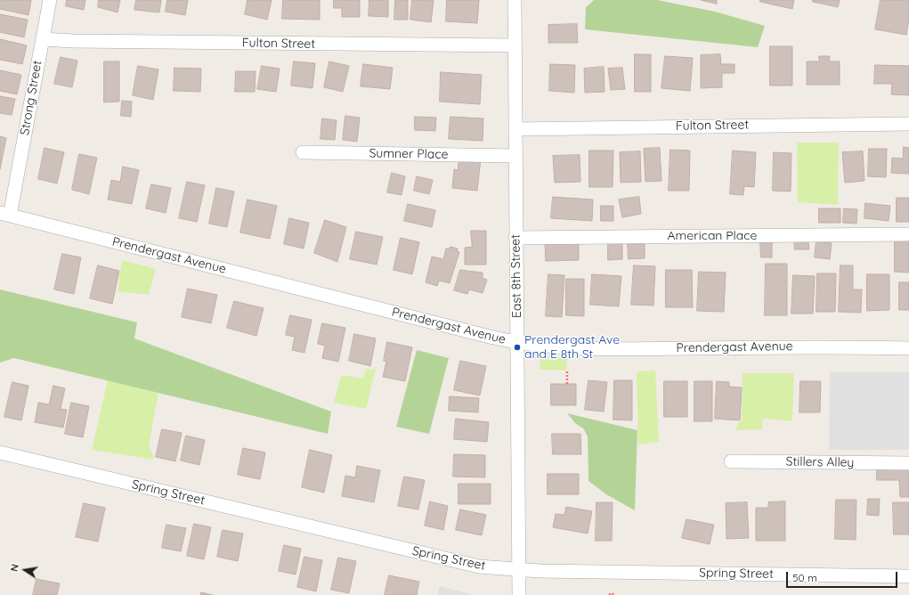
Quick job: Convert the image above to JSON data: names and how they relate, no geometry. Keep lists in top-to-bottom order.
{
  "streets": {
    "street": [
      "Fulton Street",
      "Strong Street",
      "Sumner Place",
      "American Place",
      "Prendergast Avenue",
      "East 8th Street",
      "Stillers Alley",
      "Spring Street"
    ]
  },
  "crossings": [
    ["Fulton Street", "Strong Street"],
    ["Fulton Street", "East 8th Street"],
    ["Strong Street", "Prendergast Avenue"],
    ["Sumner Place", "East 8th Street"],
    ["American Place", "East 8th Street"],
    ["Prendergast Avenue", "East 8th Street"],
    ["East 8th Street", "Spring Street"]
  ],
  "places": ["Prendergast Ave and E 8th St"],
  "scale_bar": "50 m",
  "north": "left"
}
